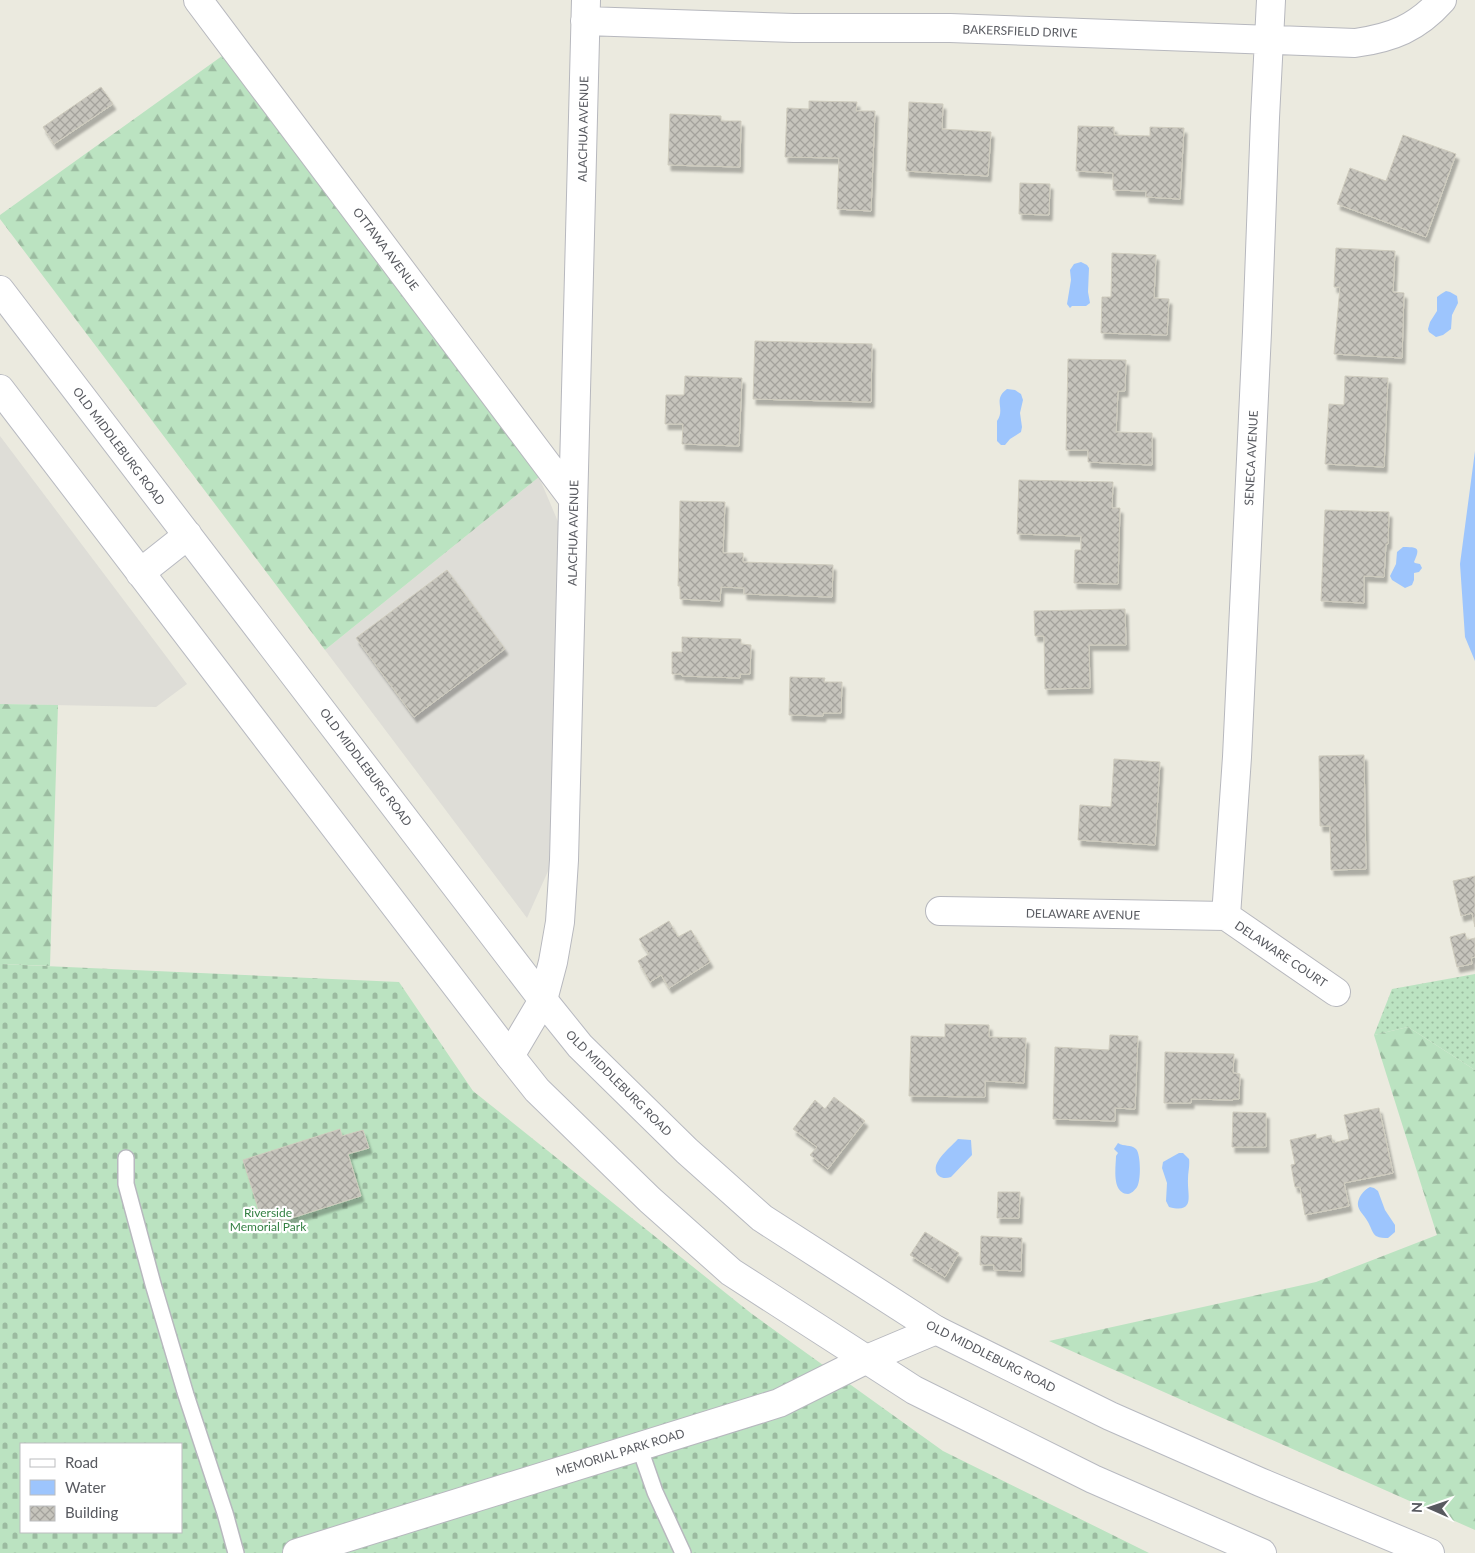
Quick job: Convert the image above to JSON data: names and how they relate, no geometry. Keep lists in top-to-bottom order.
{
  "streets": {
    "street": [
      "BAKERSFIELD DRIVE",
      "ALACHUA AVENUE",
      "OTTAWA AVENUE",
      "OLD MIDDLEBURG ROAD",
      "SENECA AVENUE",
      "DELAWARE AVENUE",
      "DELAWARE COURT",
      "MEMORIAL PARK ROAD"
    ]
  },
  "crossings": [
    ["BAKERSFIELD DRIVE", "ALACHUA AVENUE"],
    ["BAKERSFIELD DRIVE", "SENECA AVENUE"],
    ["ALACHUA AVENUE", "OTTAWA AVENUE"],
    ["ALACHUA AVENUE", "OLD MIDDLEBURG ROAD"],
    ["OLD MIDDLEBURG ROAD", "MEMORIAL PARK ROAD"],
    ["SENECA AVENUE", "DELAWARE AVENUE"],
    ["SENECA AVENUE", "DELAWARE COURT"],
    ["DELAWARE AVENUE", "DELAWARE COURT"]
  ],
  "parks": ["Riverside Memorial Park"],
  "legend": ["Road", "Water", "Building"],
  "north": "left"
}
